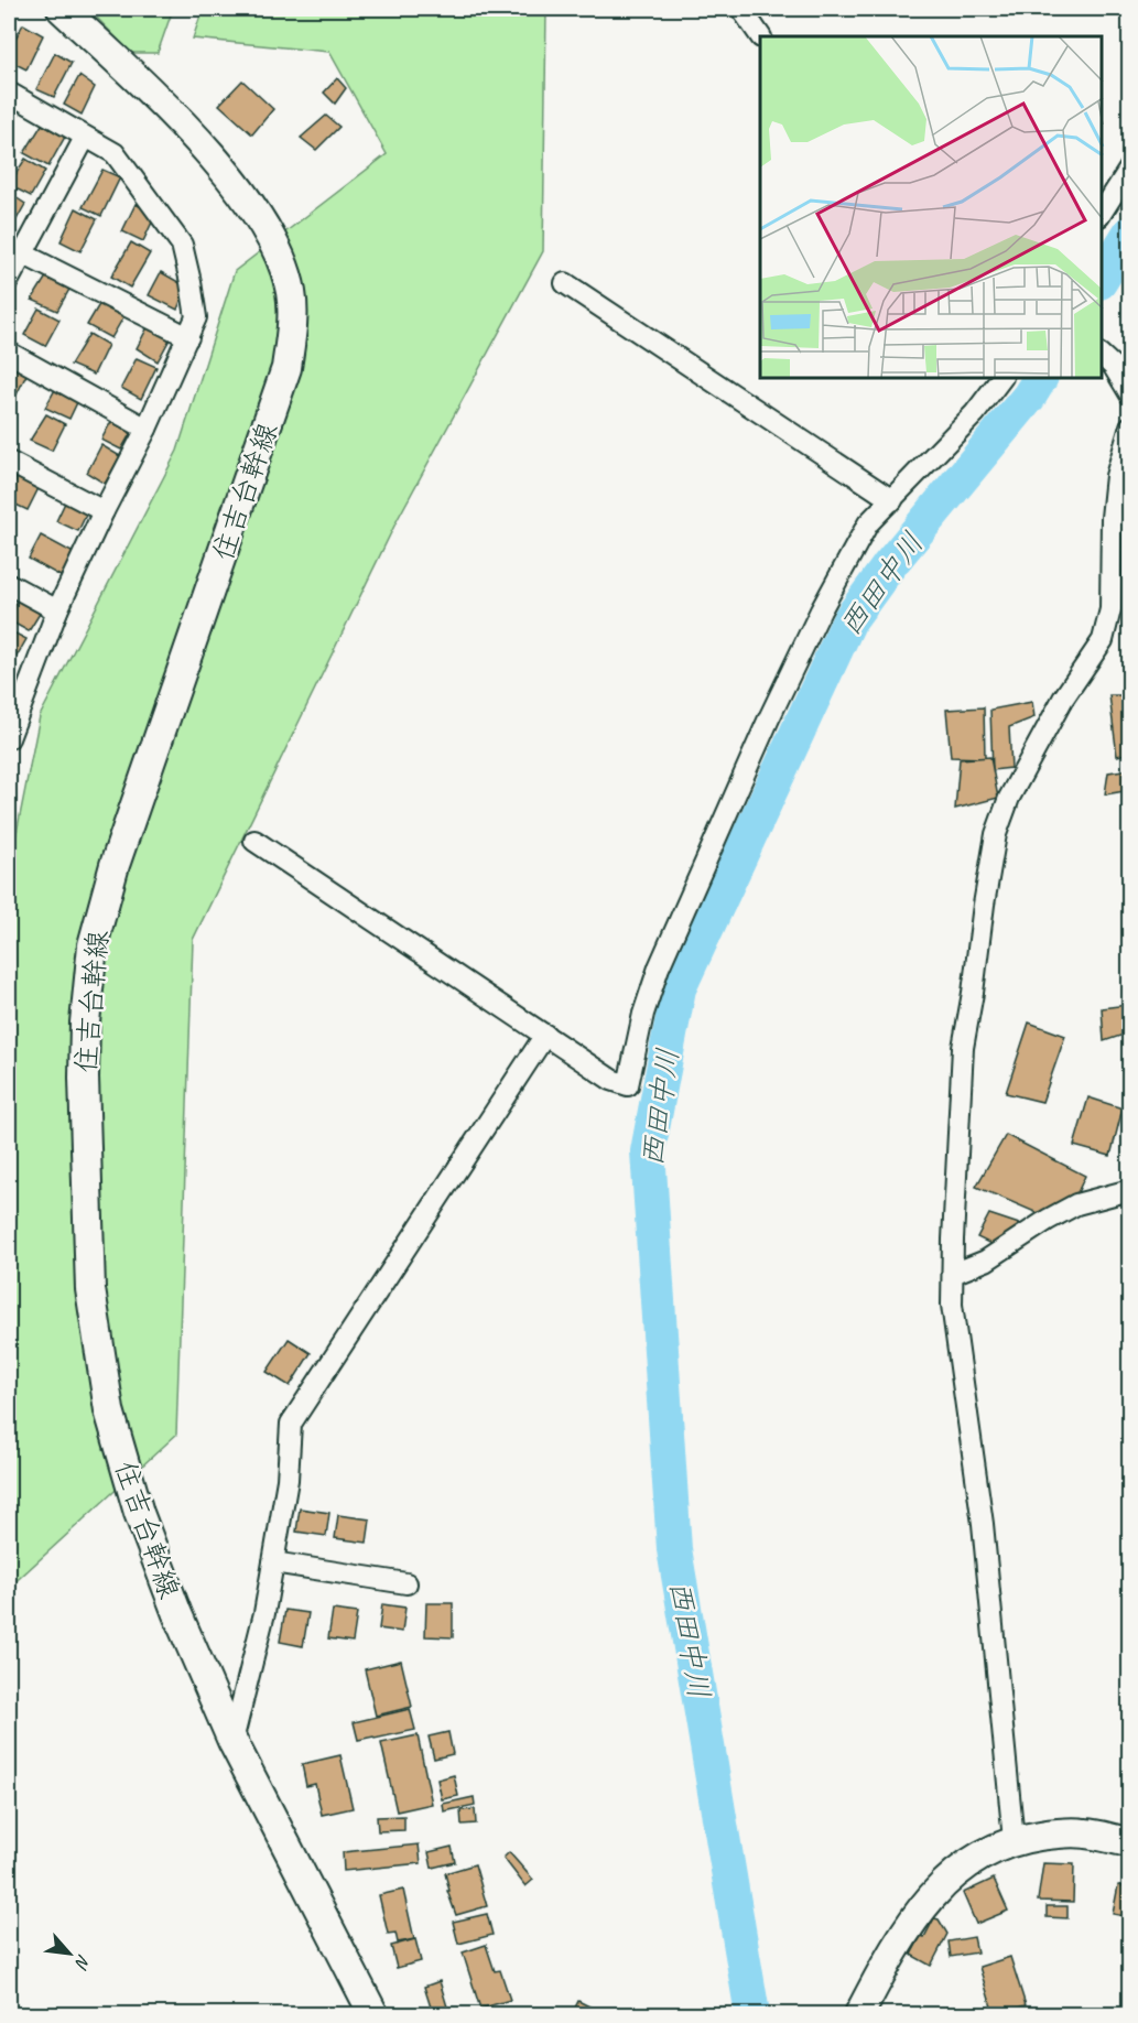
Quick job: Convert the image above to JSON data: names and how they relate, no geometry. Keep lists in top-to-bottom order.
{
  "streets": {
    "street": ["住吉台幹線"]
  },
  "water": ["西田中川"],
  "north": "bottom right"
}
